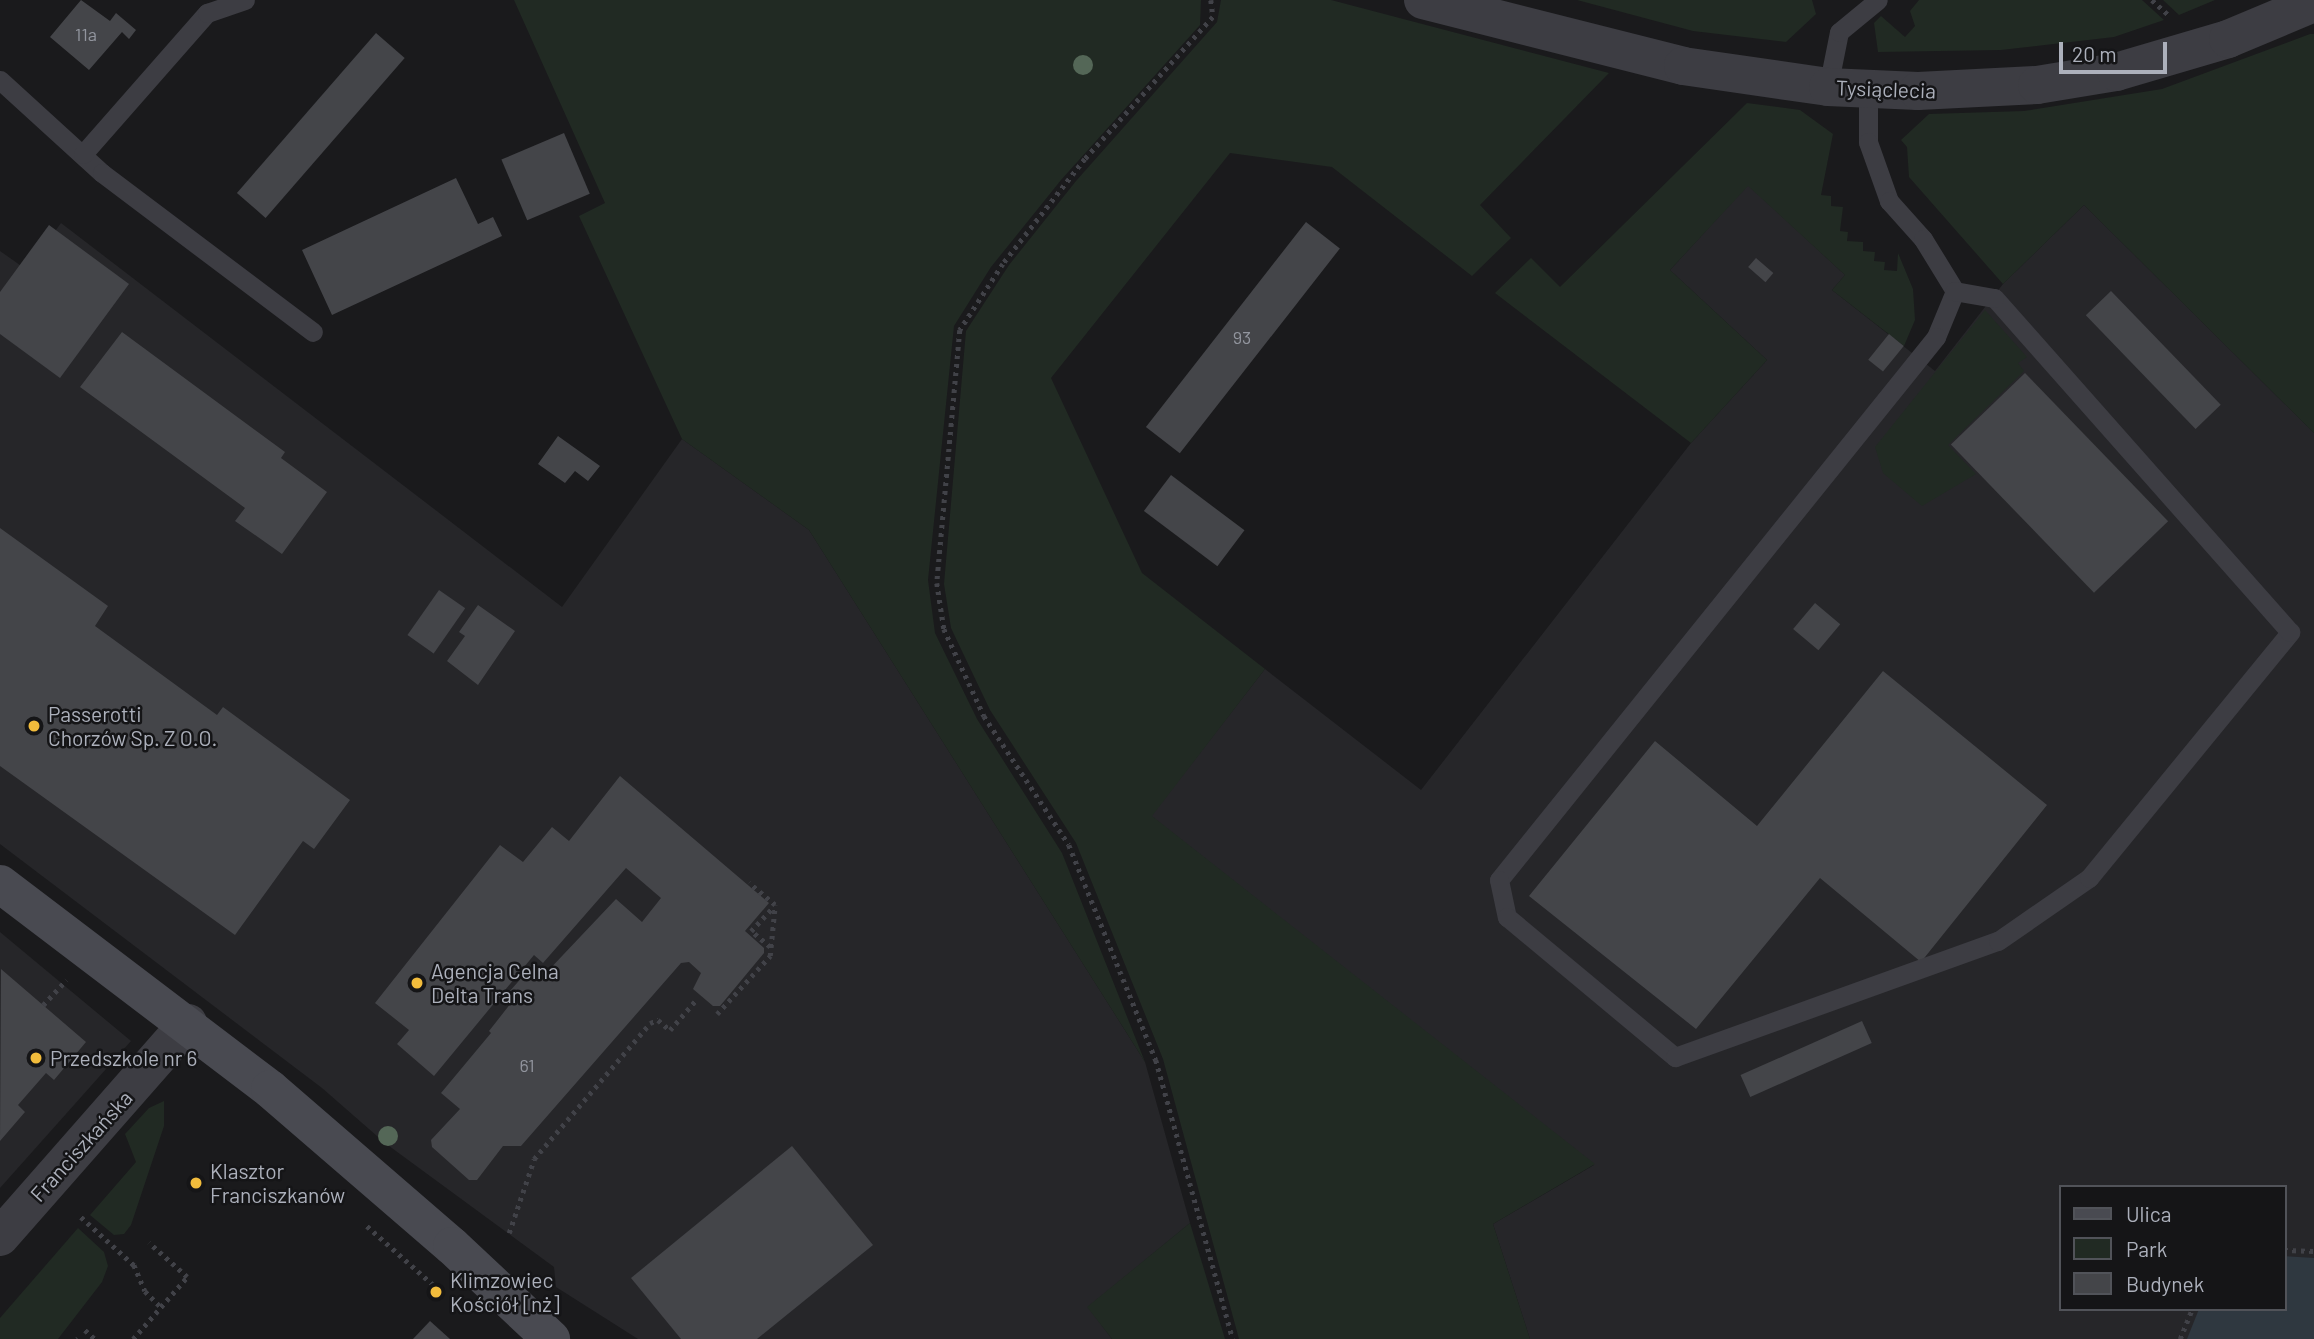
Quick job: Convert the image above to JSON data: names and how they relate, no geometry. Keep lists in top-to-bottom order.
{
  "streets": {
    "street": ["Tysiąclecia", "Franciszkańska"]
  },
  "places": [
    "Passerotti Chorzów Sp. Z O.O.",
    "Agencja Celna Delta Trans",
    "Przedszkole nr 6",
    "Klasztor Franciszkanów",
    "Klimzowiec Kościół [nż]"
  ],
  "house_numbers": ["11a", "93", "61"],
  "legend": ["Ulica", "Park", "Budynek"],
  "scale_bar": "20 m"
}
